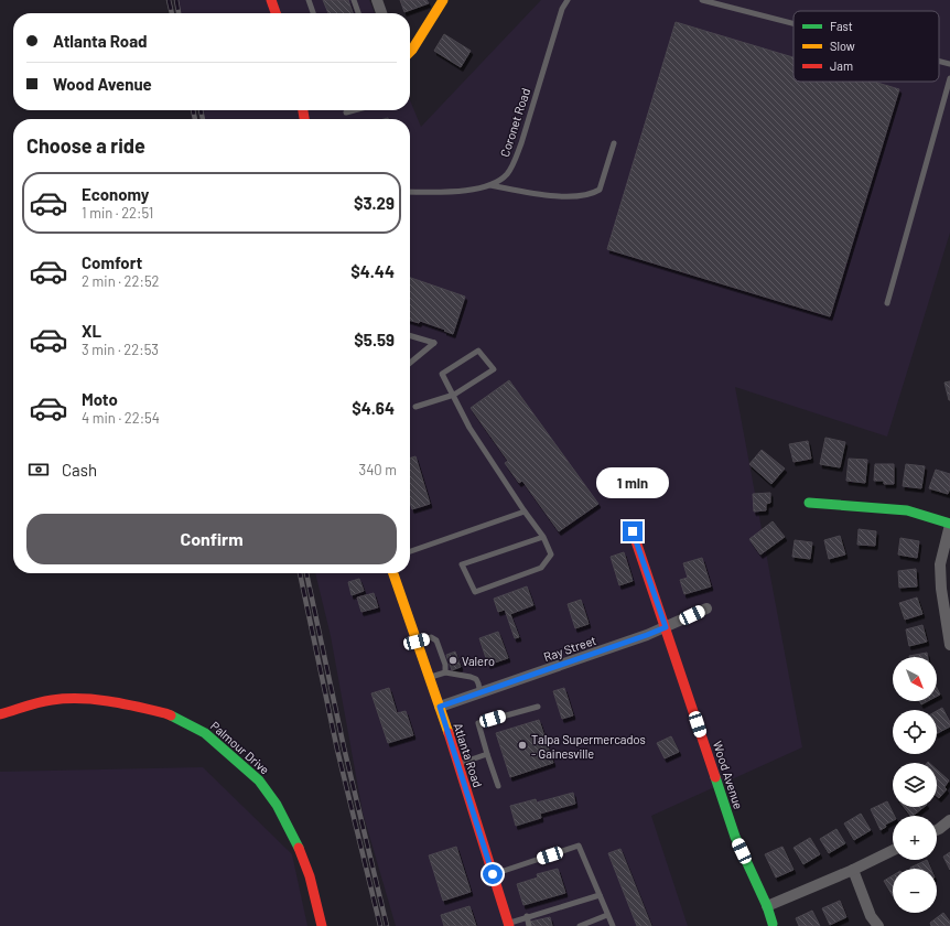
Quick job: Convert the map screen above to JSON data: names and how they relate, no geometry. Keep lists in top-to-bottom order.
{
  "streets": {
    "street": [
      "Ray Street",
      "Palmour Drive",
      "Atlanta Road",
      "Wood Avenue"
    ],
    "lane": ["Coronet Road"]
  },
  "crossings": [
    ["Ray Street", "Atlanta Road"],
    ["Ray Street", "Wood Avenue"]
  ],
  "places": ["Valero", "Talpa Supermercados - Gainesville"],
  "legend": ["Fast", "Slow", "Jam"],
  "north": "bottom right",
  "page": {
    "banner": ["Atlanta Road", "Wood Avenue"],
    "heading": "Choose a ride",
    "list": [
      {
        "name": "Economy",
        "note": "1 min · 22:51",
        "value": "$3.29"
      },
      {
        "name": "Comfort",
        "note": "2 min · 22:52",
        "value": "$4.44"
      },
      {
        "name": "XL",
        "note": "3 min · 22:53",
        "value": "$5.59"
      },
      {
        "name": "Moto",
        "note": "4 min · 22:54",
        "value": "$4.64"
      }
    ],
    "pay": ["Cash", "340 m"],
    "bubble": "1 min",
    "buttons": "Confirm",
    "map_buttons": ["+", "−"]
  }
}
